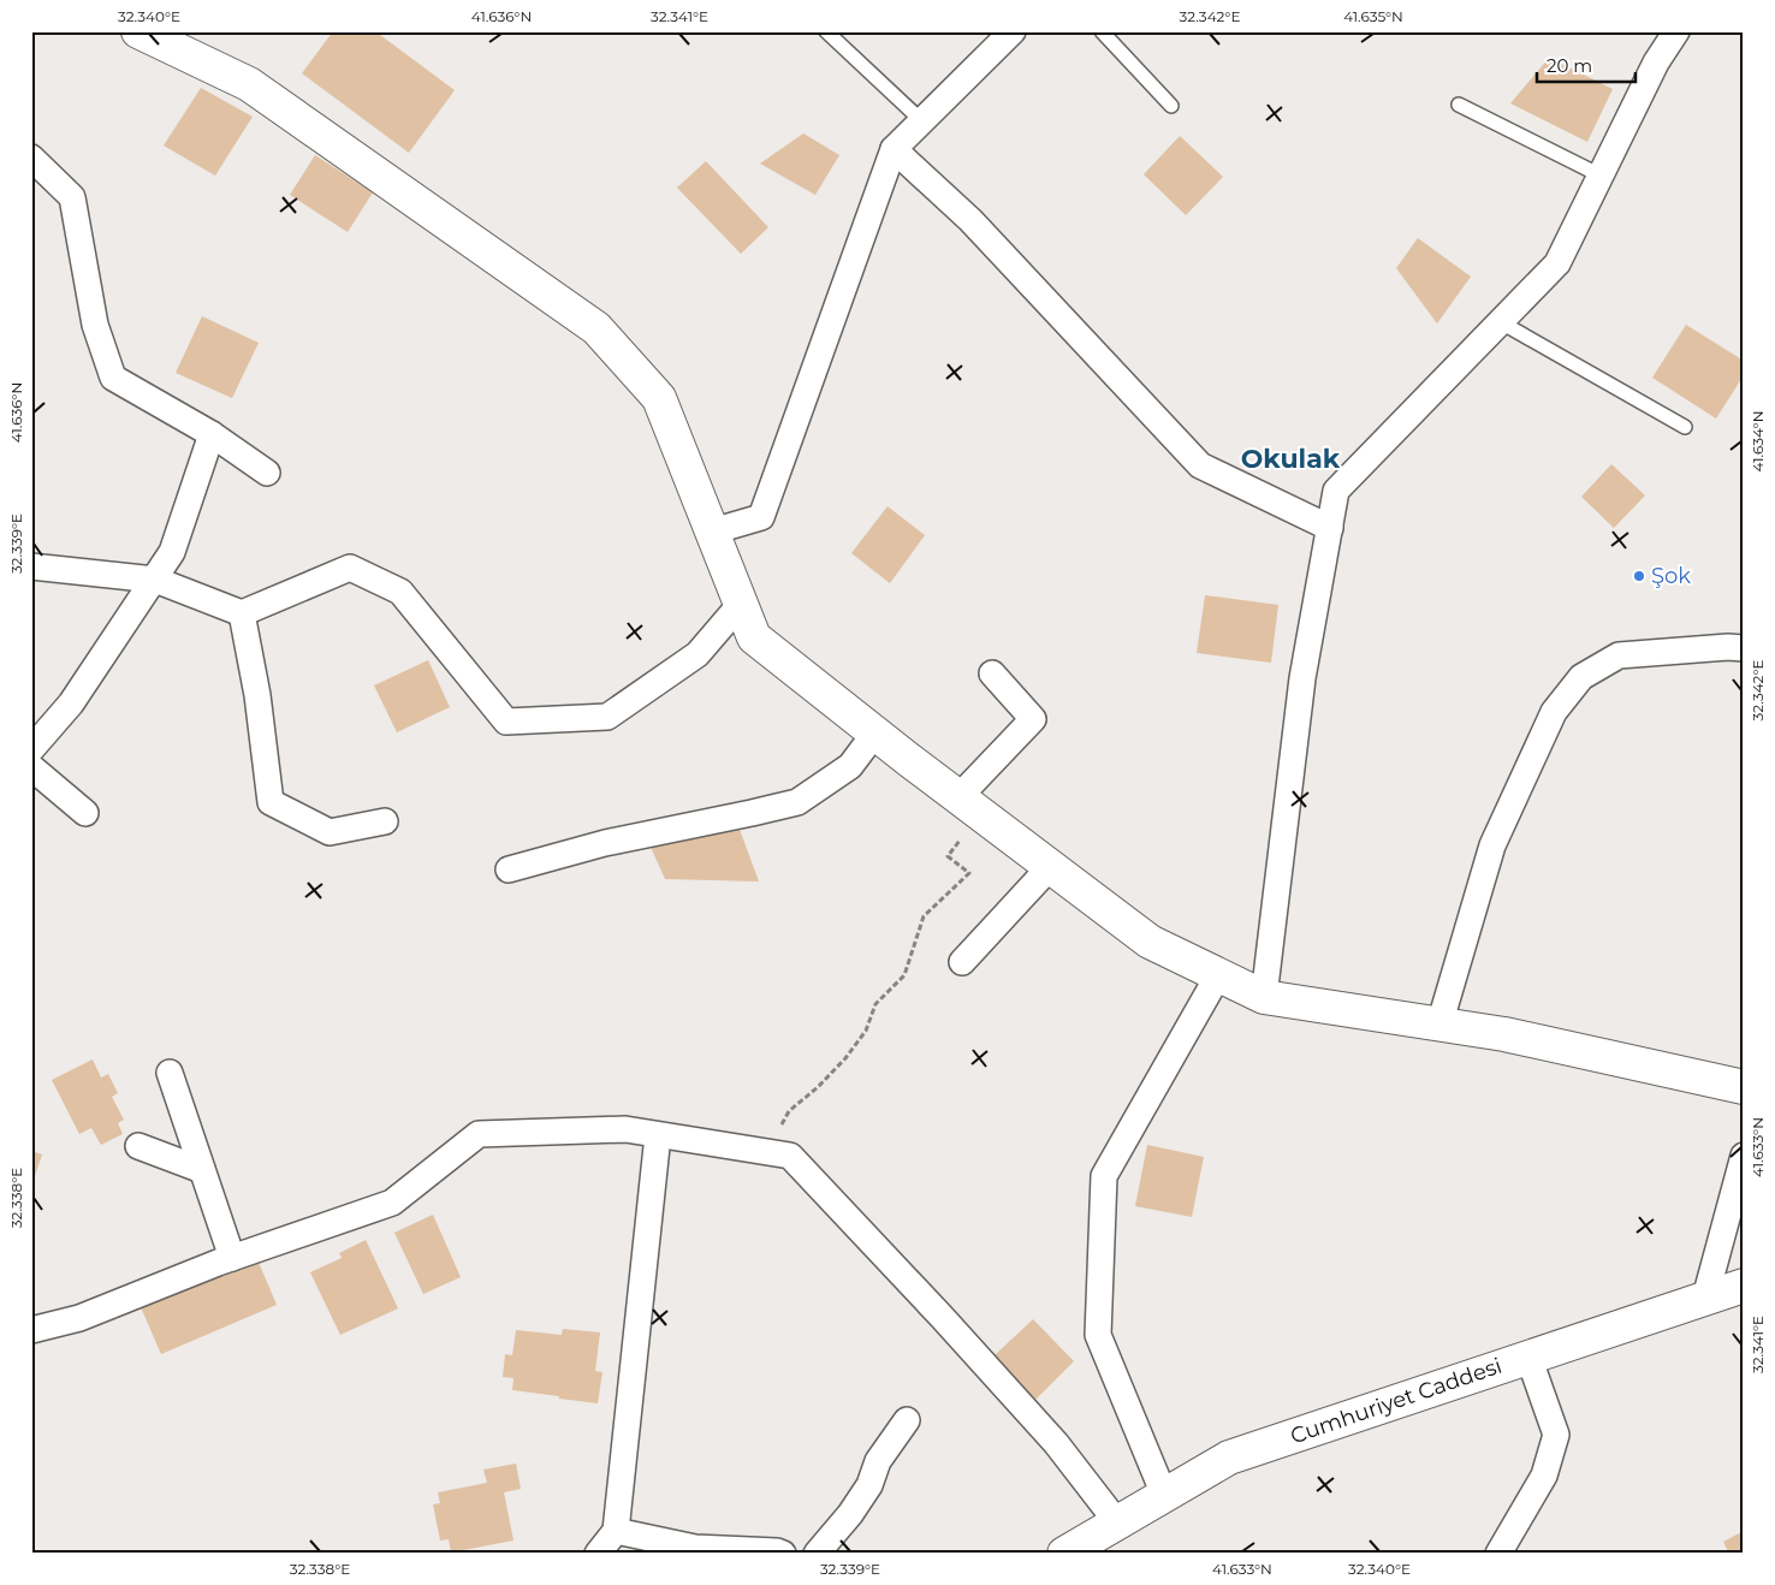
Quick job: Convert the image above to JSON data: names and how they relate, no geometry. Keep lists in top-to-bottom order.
{
  "streets": {
    "street": ["Cumhuriyet Caddesi"]
  },
  "districts": ["Okulak"],
  "places": ["Şok"],
  "scale_bar": "20 m",
  "coordinates": [
    "32.340°E",
    "41.636°N",
    "32.341°E",
    "32.342°E",
    "41.635°N",
    "41.634°N",
    "32.339°E",
    "41.633°N",
    "32.338°E"
  ]
}
